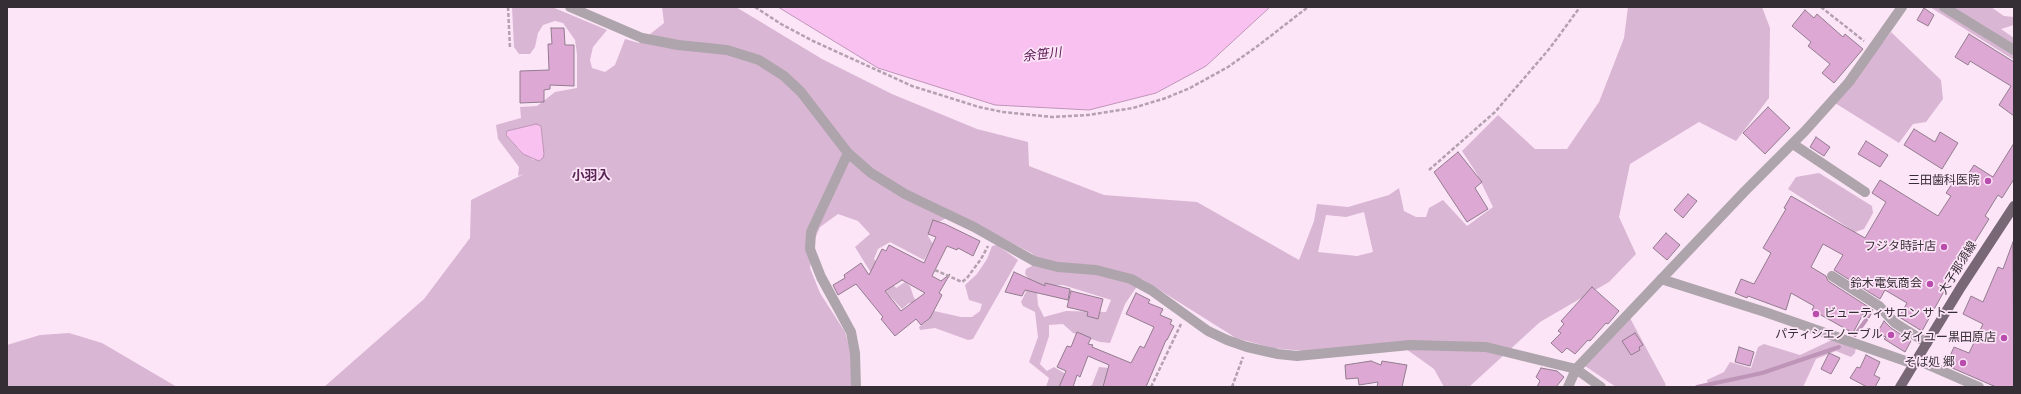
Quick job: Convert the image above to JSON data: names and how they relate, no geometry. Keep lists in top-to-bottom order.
{
  "streets": {
    "main road": ["大子那須線"]
  },
  "districts": ["小羽入"],
  "water": ["余笹川"],
  "places": [
    "三田歯科医院",
    "フジタ時計店",
    "鈴木電気商会",
    "ビューティサロン サトー",
    "パティシエノーブル",
    "ダイユー黒田原店",
    "そば処 郷"
  ]
}
